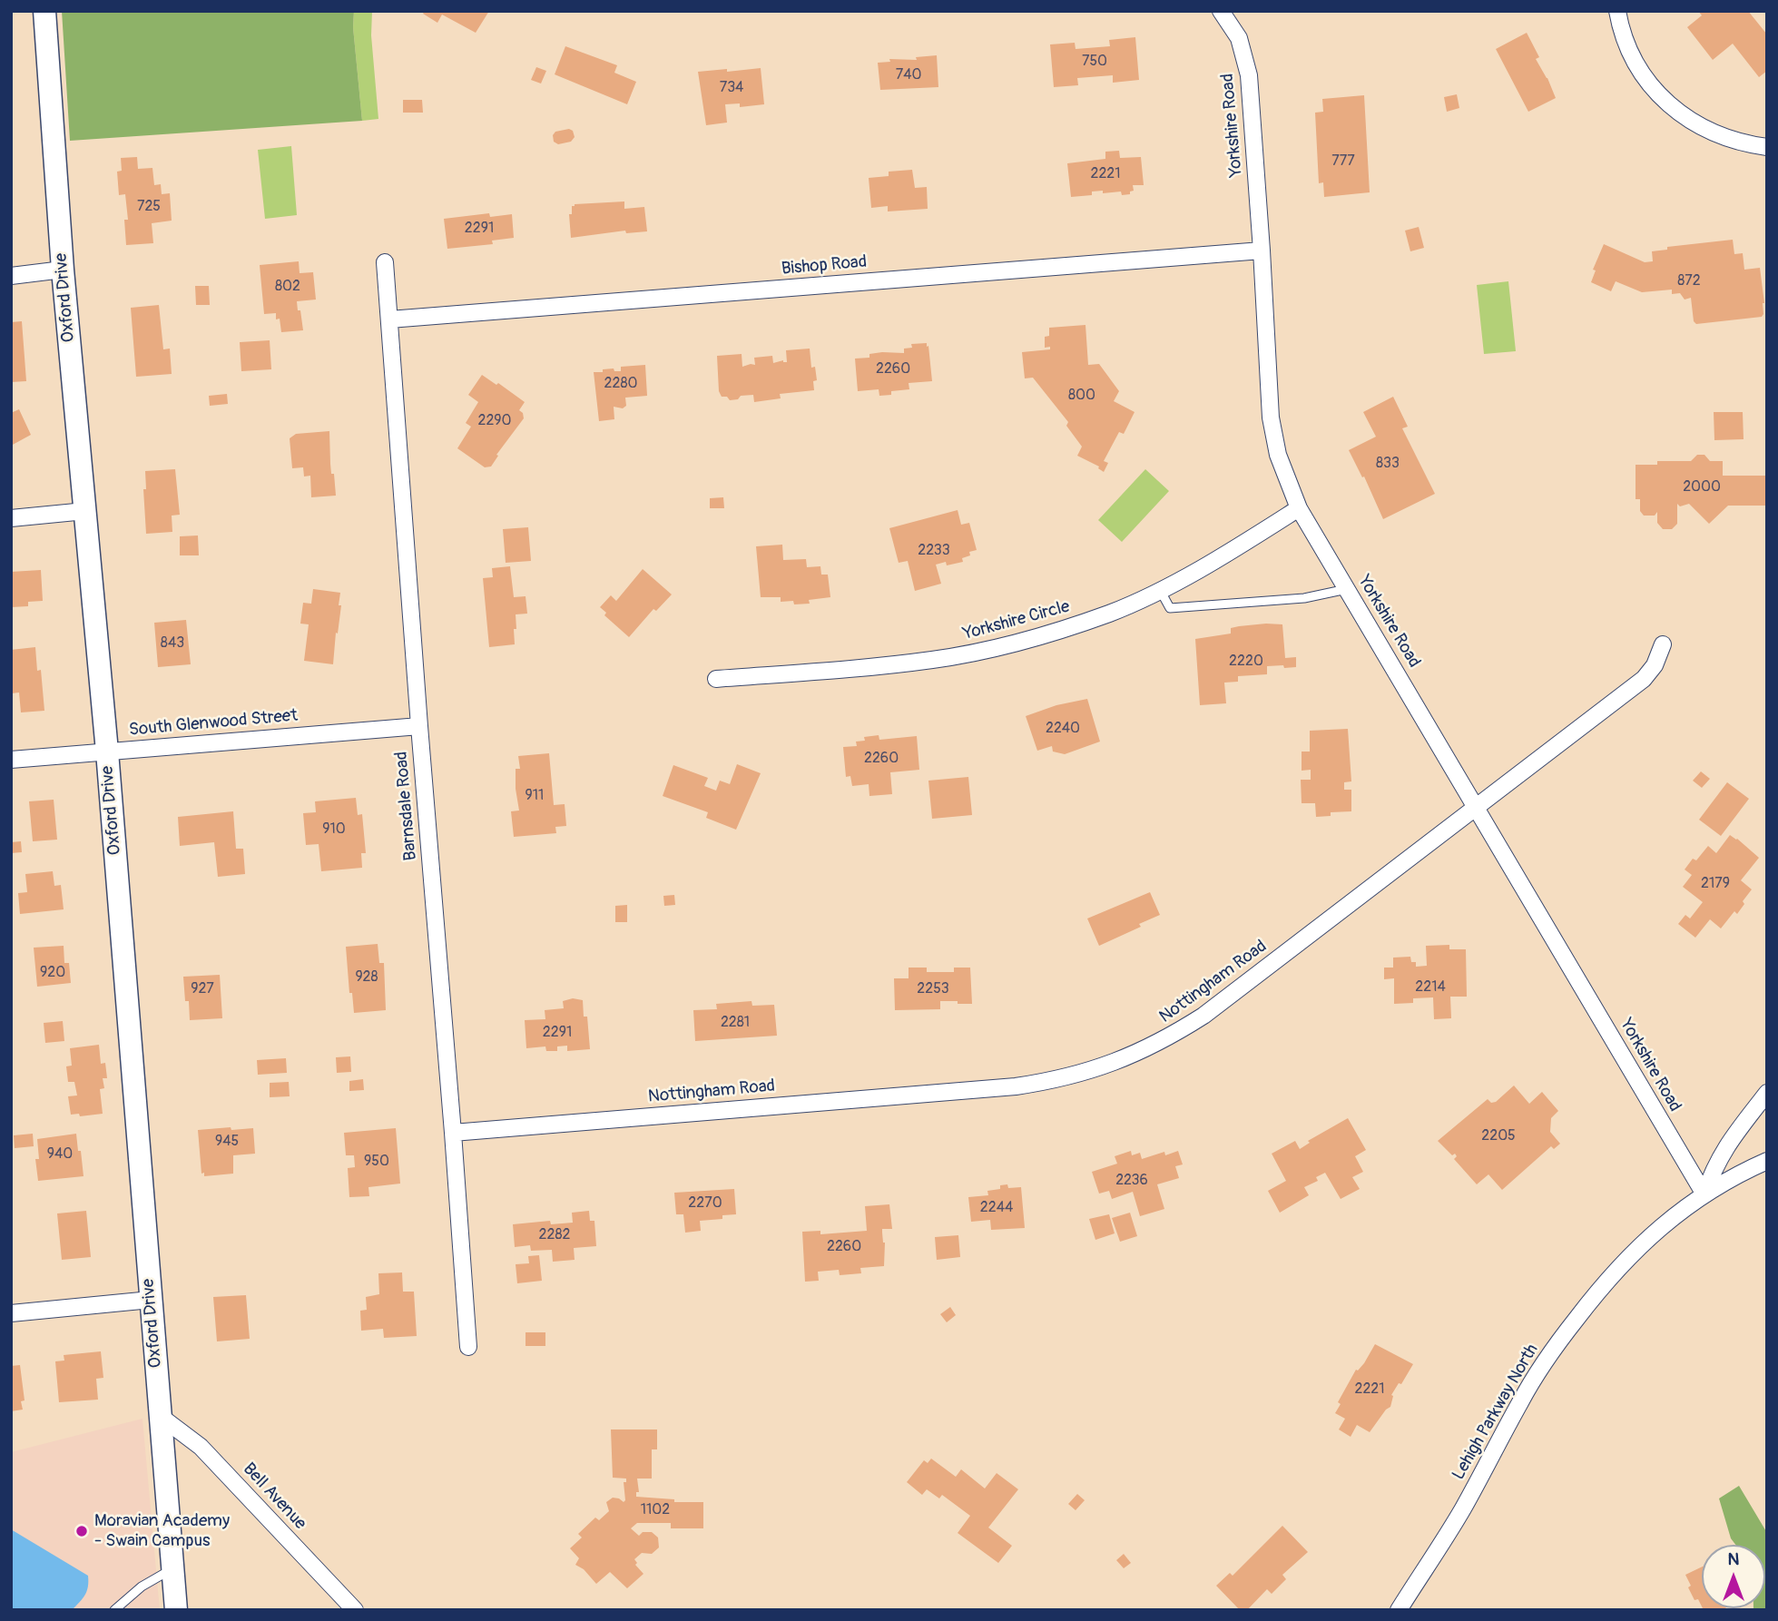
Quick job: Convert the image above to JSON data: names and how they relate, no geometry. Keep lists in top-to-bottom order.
{
  "streets": {
    "main road": ["Oxford Drive"],
    "street": [
      "Yorkshire Road",
      "Bishop Road",
      "Yorkshire Circle",
      "South Glenwood Street",
      "Barnsdale Road",
      "Nottingham Road",
      "Lehigh Parkway North",
      "Bell Avenue"
    ]
  },
  "crossings": [
    ["Yorkshire Road", "Bishop Road"],
    ["Yorkshire Road", "Yorkshire Circle"],
    ["Yorkshire Road", "Nottingham Road"],
    ["Yorkshire Road", "Lehigh Parkway North"],
    ["Bishop Road", "Barnsdale Road"],
    ["Oxford Drive", "South Glenwood Street"],
    ["Oxford Drive", "Bell Avenue"],
    ["South Glenwood Street", "Barnsdale Road"],
    ["Barnsdale Road", "Nottingham Road"]
  ],
  "places": ["Moravian Academy - Swain Campus"],
  "house_numbers": [
    "750",
    "740",
    "734",
    "777",
    "2221",
    "725",
    "2291",
    "872",
    "802",
    "2260",
    "2280",
    "800",
    "2290",
    "833",
    "2000",
    "2233",
    "843",
    "2220",
    "2240",
    "2260",
    "911",
    "910",
    "2179",
    "920",
    "928",
    "2214",
    "927",
    "2253",
    "2281",
    "2291",
    "2205",
    "945",
    "940",
    "950",
    "2236",
    "2270",
    "2244",
    "2282",
    "2260",
    "2221",
    "1102"
  ],
  "north": "top"
}
